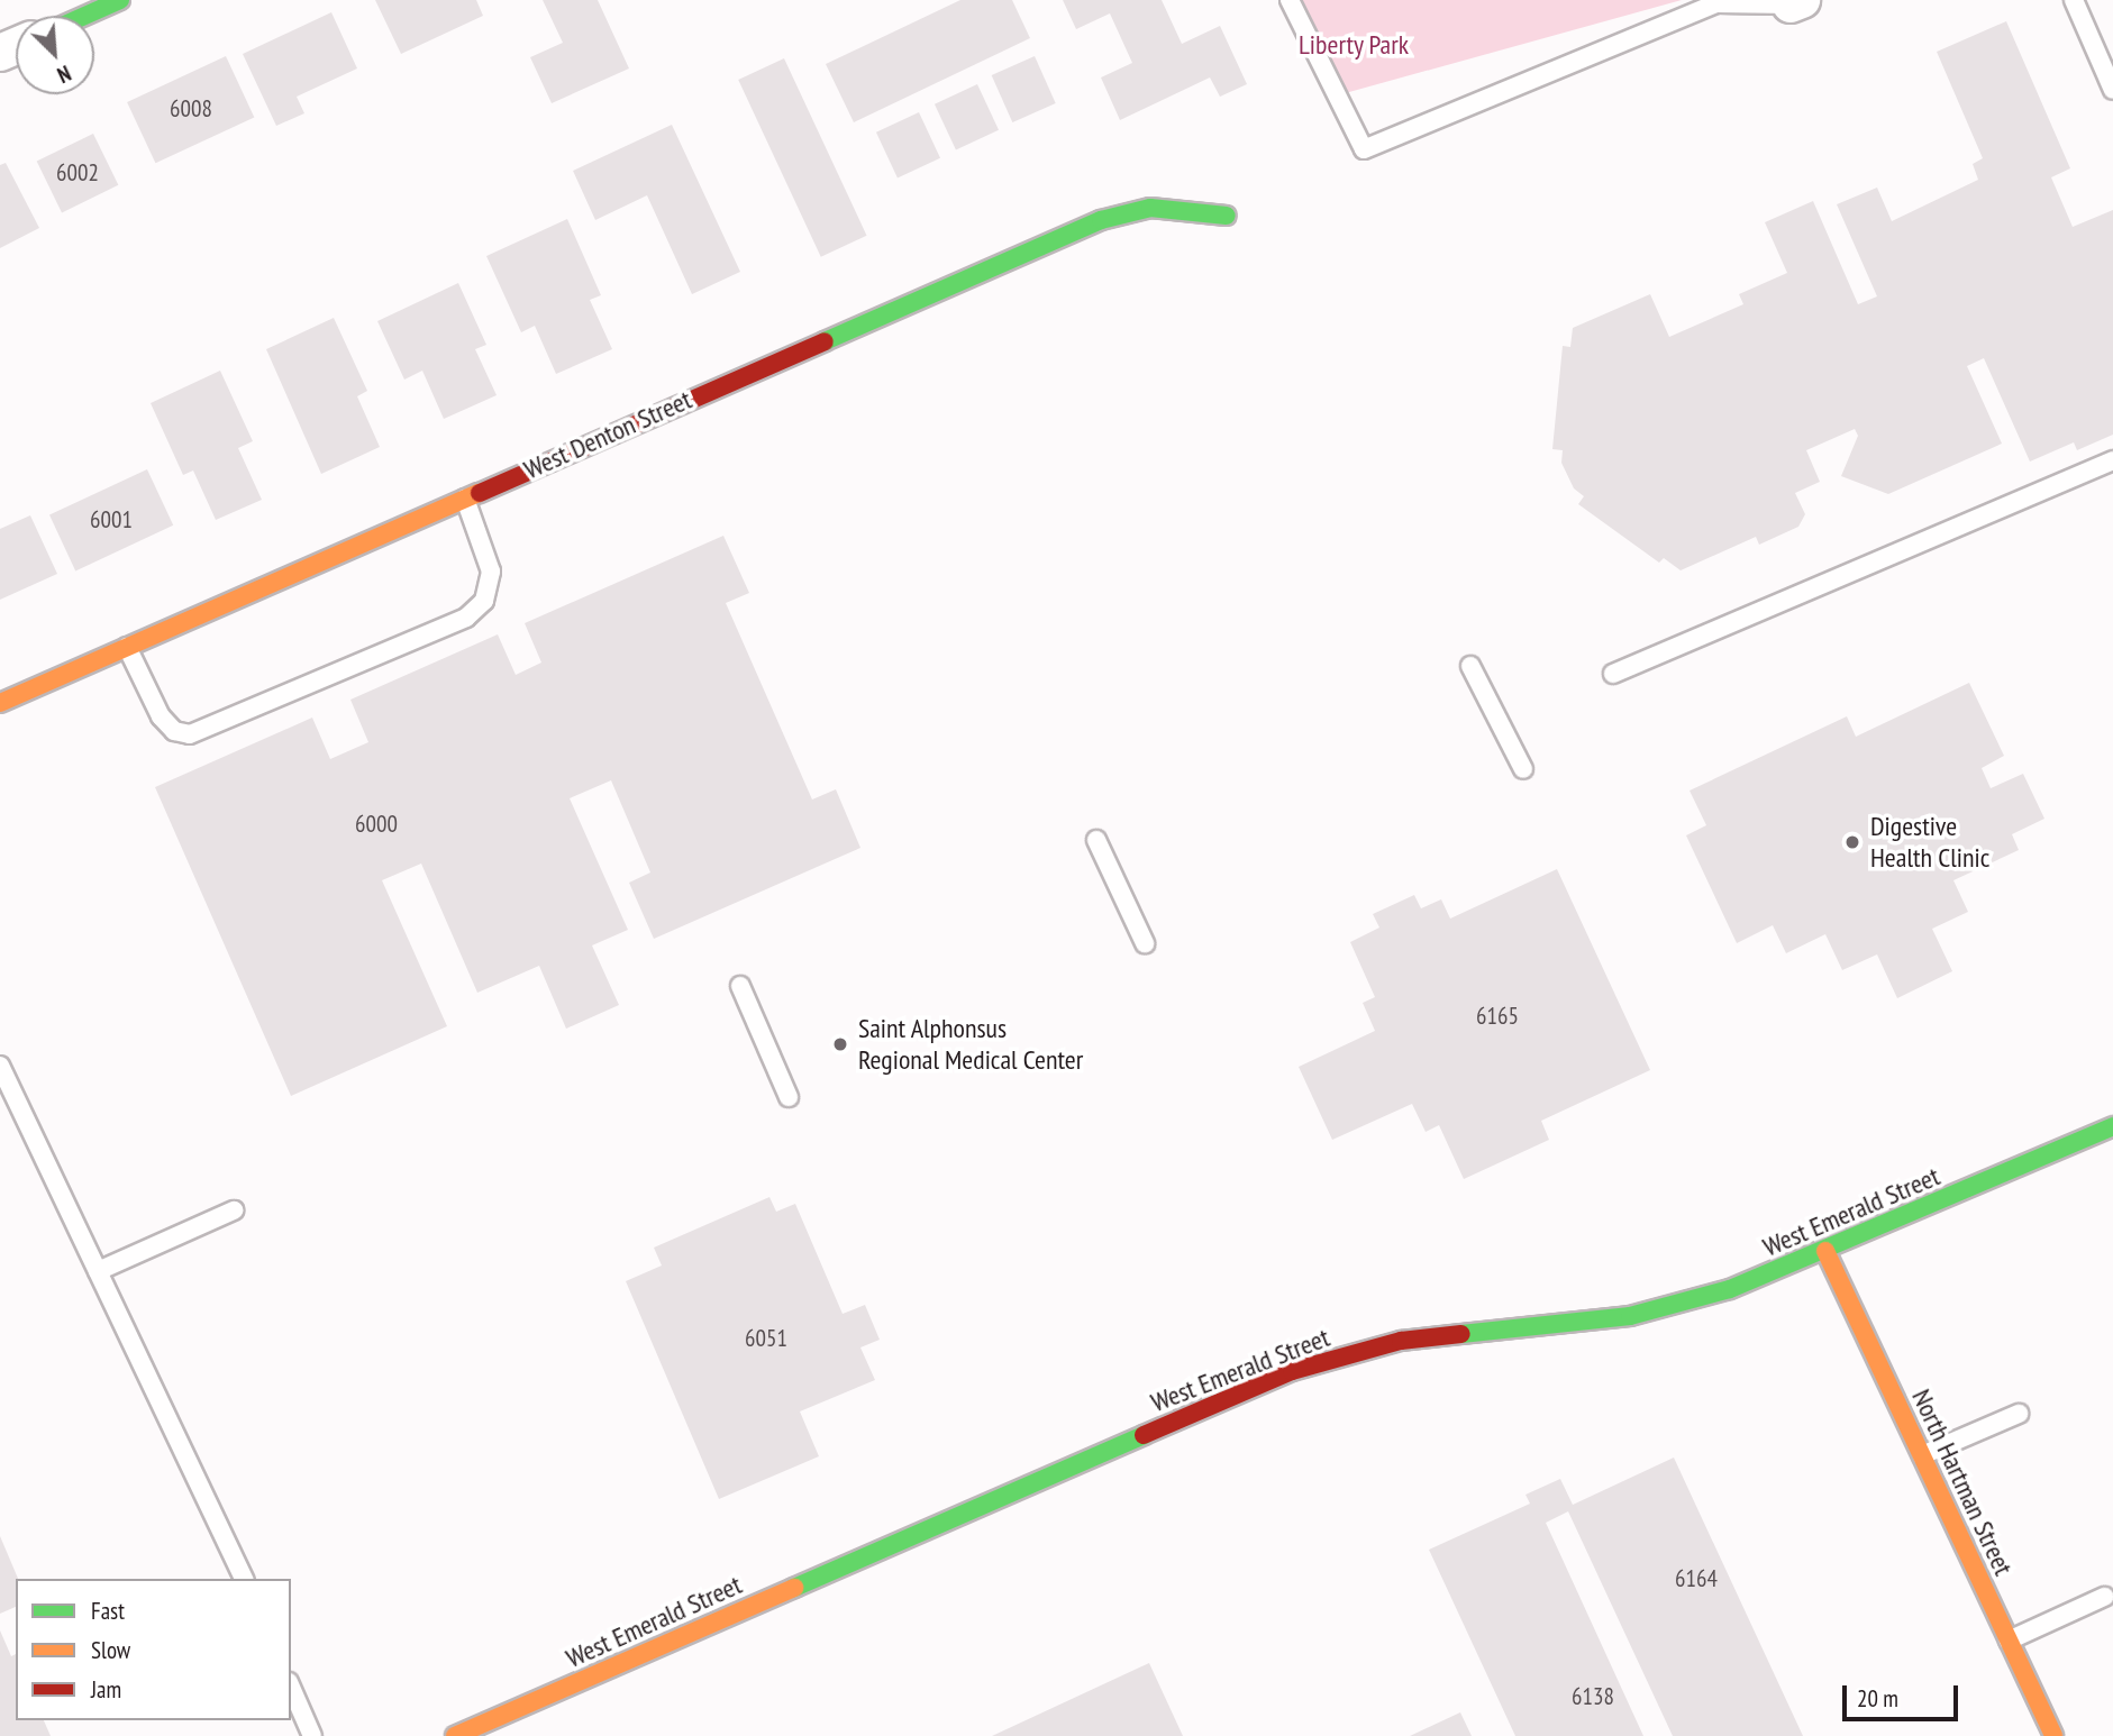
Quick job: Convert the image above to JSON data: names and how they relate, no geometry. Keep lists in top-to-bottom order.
{
  "streets": {
    "street": ["West Denton Street", "West Emerald Street", "North Hartman Street"]
  },
  "crossings": [
    ["West Emerald Street", "North Hartman Street"]
  ],
  "parks": ["Liberty Park"],
  "places": ["Digestive Health Clinic", "Saint Alphonsus Regional Medical Center"],
  "house_numbers": [
    "6008",
    "6002",
    "6001",
    "6000",
    "6165",
    "6051",
    "6164",
    "6138"
  ],
  "legend": ["Fast", "Slow", "Jam"],
  "scale_bar": "20 m",
  "north": "bottom right"
}
